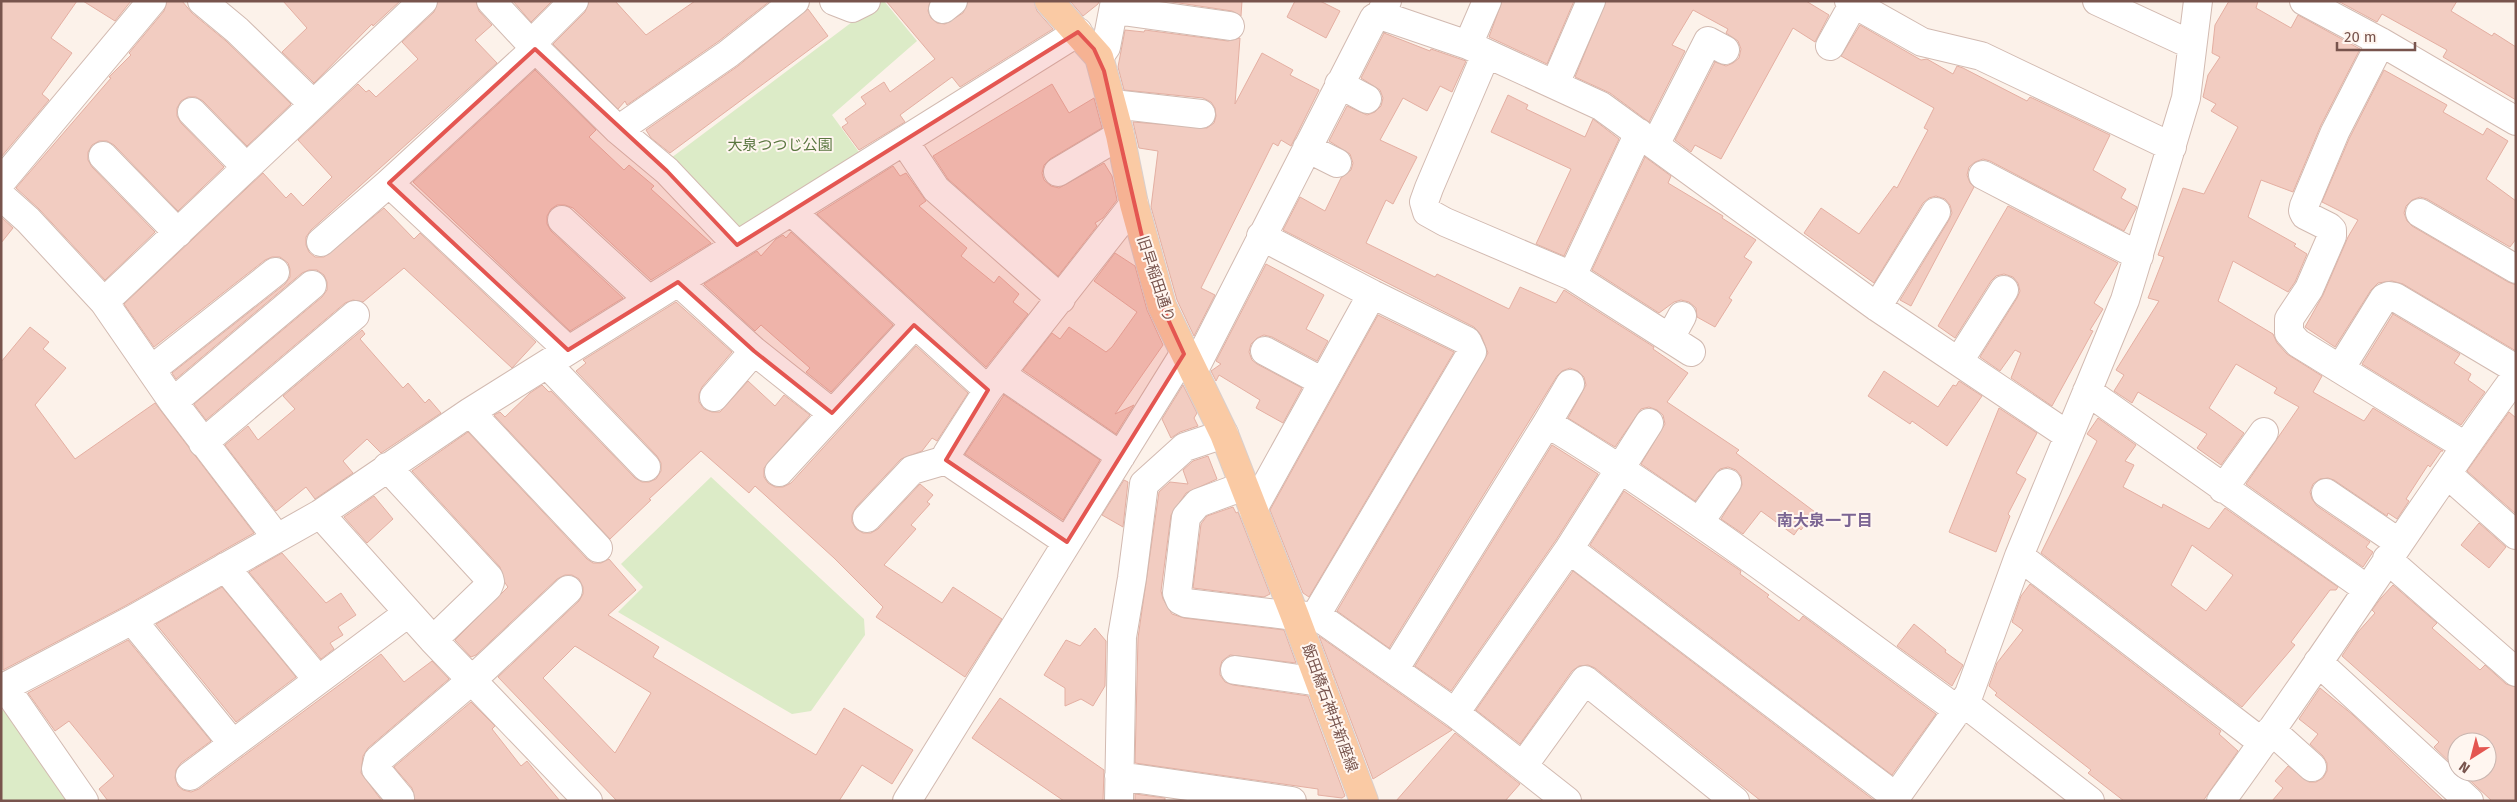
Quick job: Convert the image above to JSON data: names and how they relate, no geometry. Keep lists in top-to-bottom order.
{
  "streets": {
    "main road": ["旧早稲田通り", "飯田橋石神井新座線"]
  },
  "crossings": [
    ["旧早稲田通り", "飯田橋石神井新座線"]
  ],
  "districts": ["南大泉一丁目"],
  "parks": ["大泉つつじ公園"],
  "scale_bar": "20 m",
  "north": "bottom left"
}
